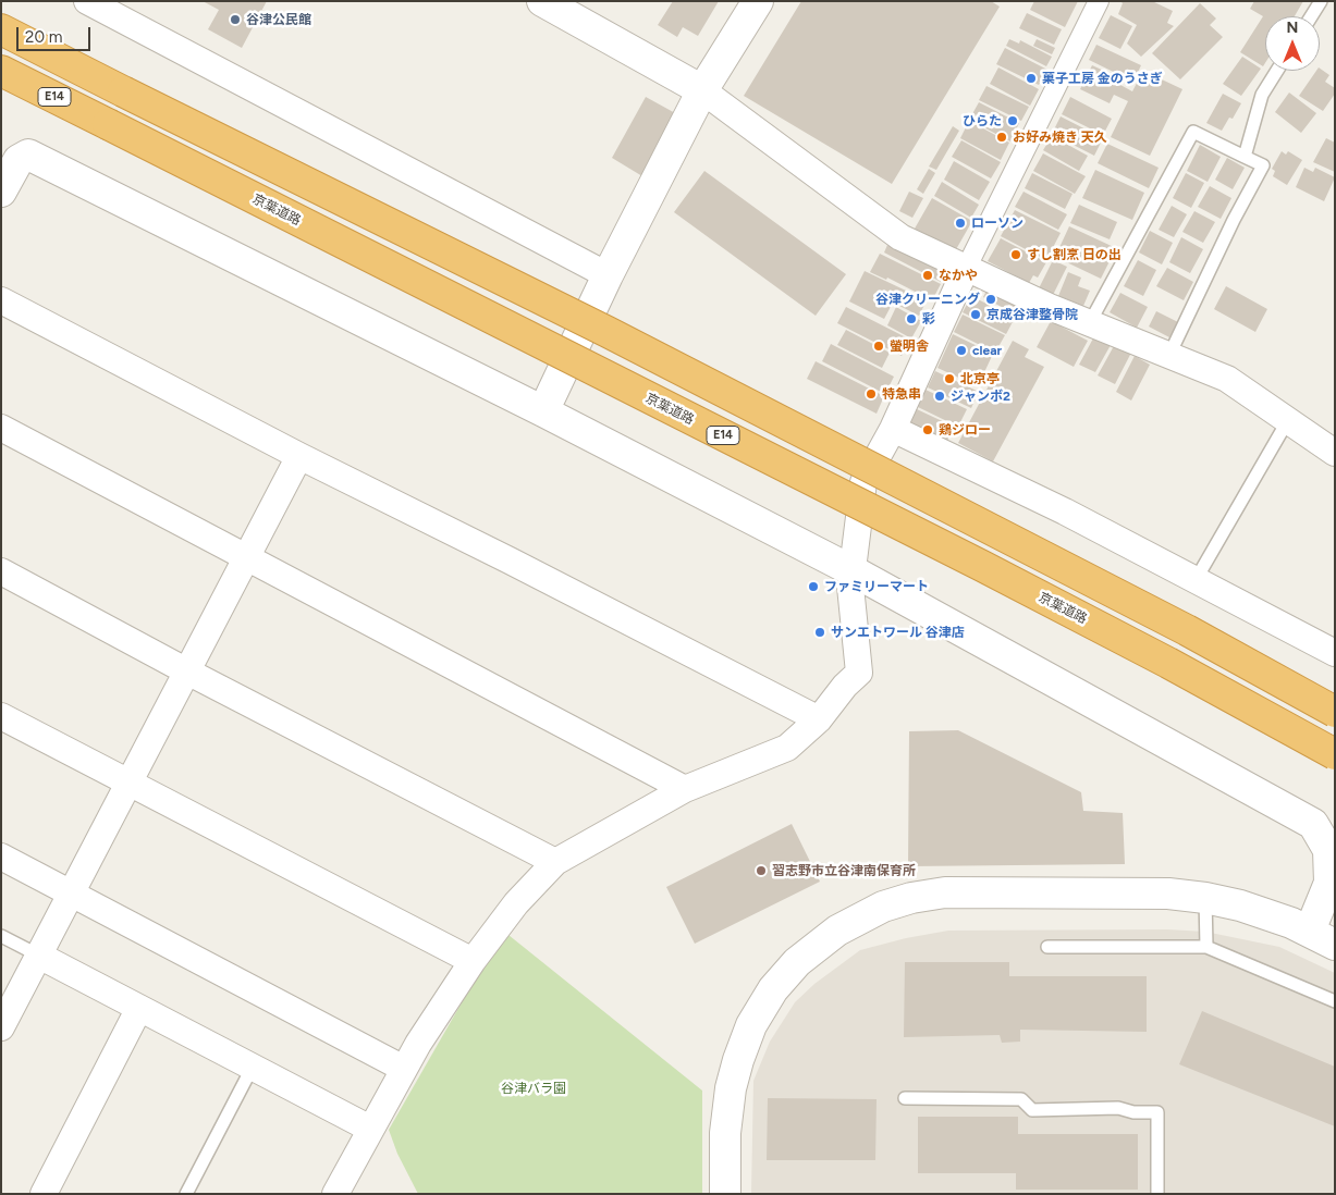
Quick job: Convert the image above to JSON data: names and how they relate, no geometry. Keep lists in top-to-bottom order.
{
  "streets": {
    "highway": ["E14", "京葉道路"]
  },
  "parks": ["谷津バラ園"],
  "places": [
    "谷津公民館",
    "菓子工房 金のうさぎ",
    "ひらた",
    "お好み焼き 天久",
    "ローソン",
    "すし割烹 日の出",
    "なかや",
    "谷津クリーニング",
    "京成谷津整骨院",
    "彩",
    "螢明舎",
    "clear",
    "北京亭",
    "特急串",
    "ジャンボ2",
    "鶏ジロー",
    "ファミリーマート",
    "サンエトワール 谷津店",
    "習志野市立谷津南保育所"
  ],
  "scale_bar": "20 m",
  "north": "top"
}
